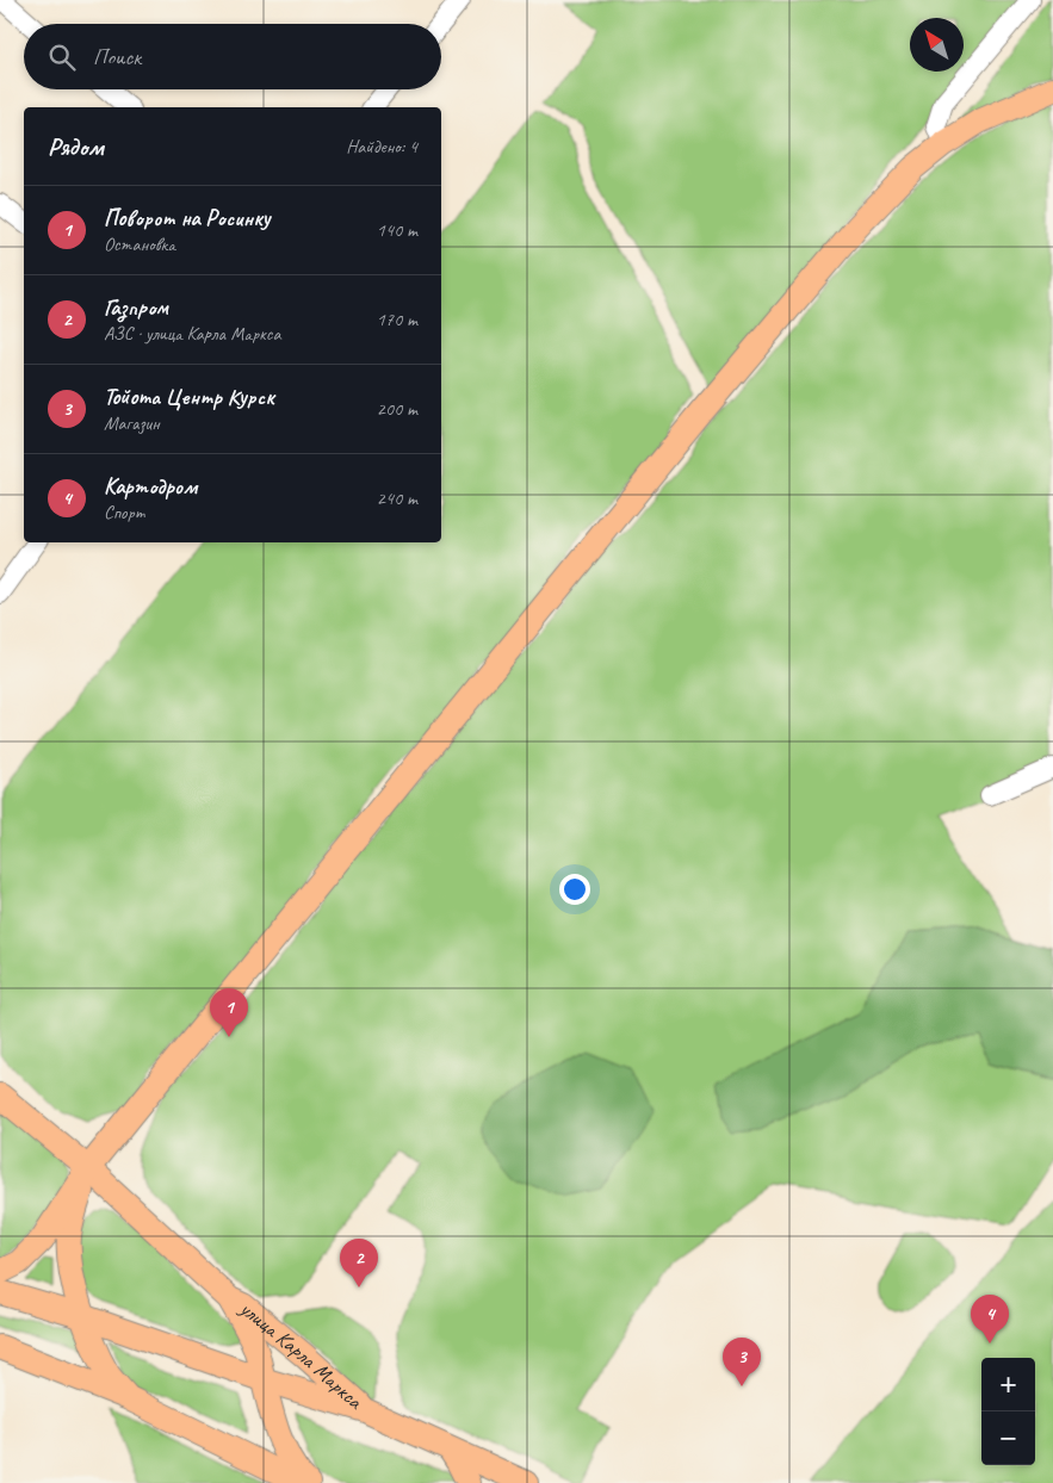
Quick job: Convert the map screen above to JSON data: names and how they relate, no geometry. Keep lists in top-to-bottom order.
{
  "streets": {
    "main road": ["улица Карла Маркса"]
  },
  "north": "top left",
  "page": {
    "search": "Поиск",
    "heading": ["Рядом", "Найдено: 4"],
    "list": [
      {
        "mark": "1",
        "name": "Поворот на Росинку",
        "note": "Остановка",
        "value": "140 m"
      },
      {
        "mark": "2",
        "name": "Газпром",
        "note": "АЗС · улица Карла Маркса",
        "value": "170 m"
      },
      {
        "mark": "3",
        "name": "Тойота Центр Курск",
        "note": "Магазин",
        "value": "200 m"
      },
      {
        "mark": "4",
        "name": "Картодром",
        "note": "Спорт",
        "value": "240 m"
      }
    ],
    "pins": [
      "1",
      "2",
      "4",
      "3"
    ],
    "map_buttons": ["+", "−"]
  }
}
